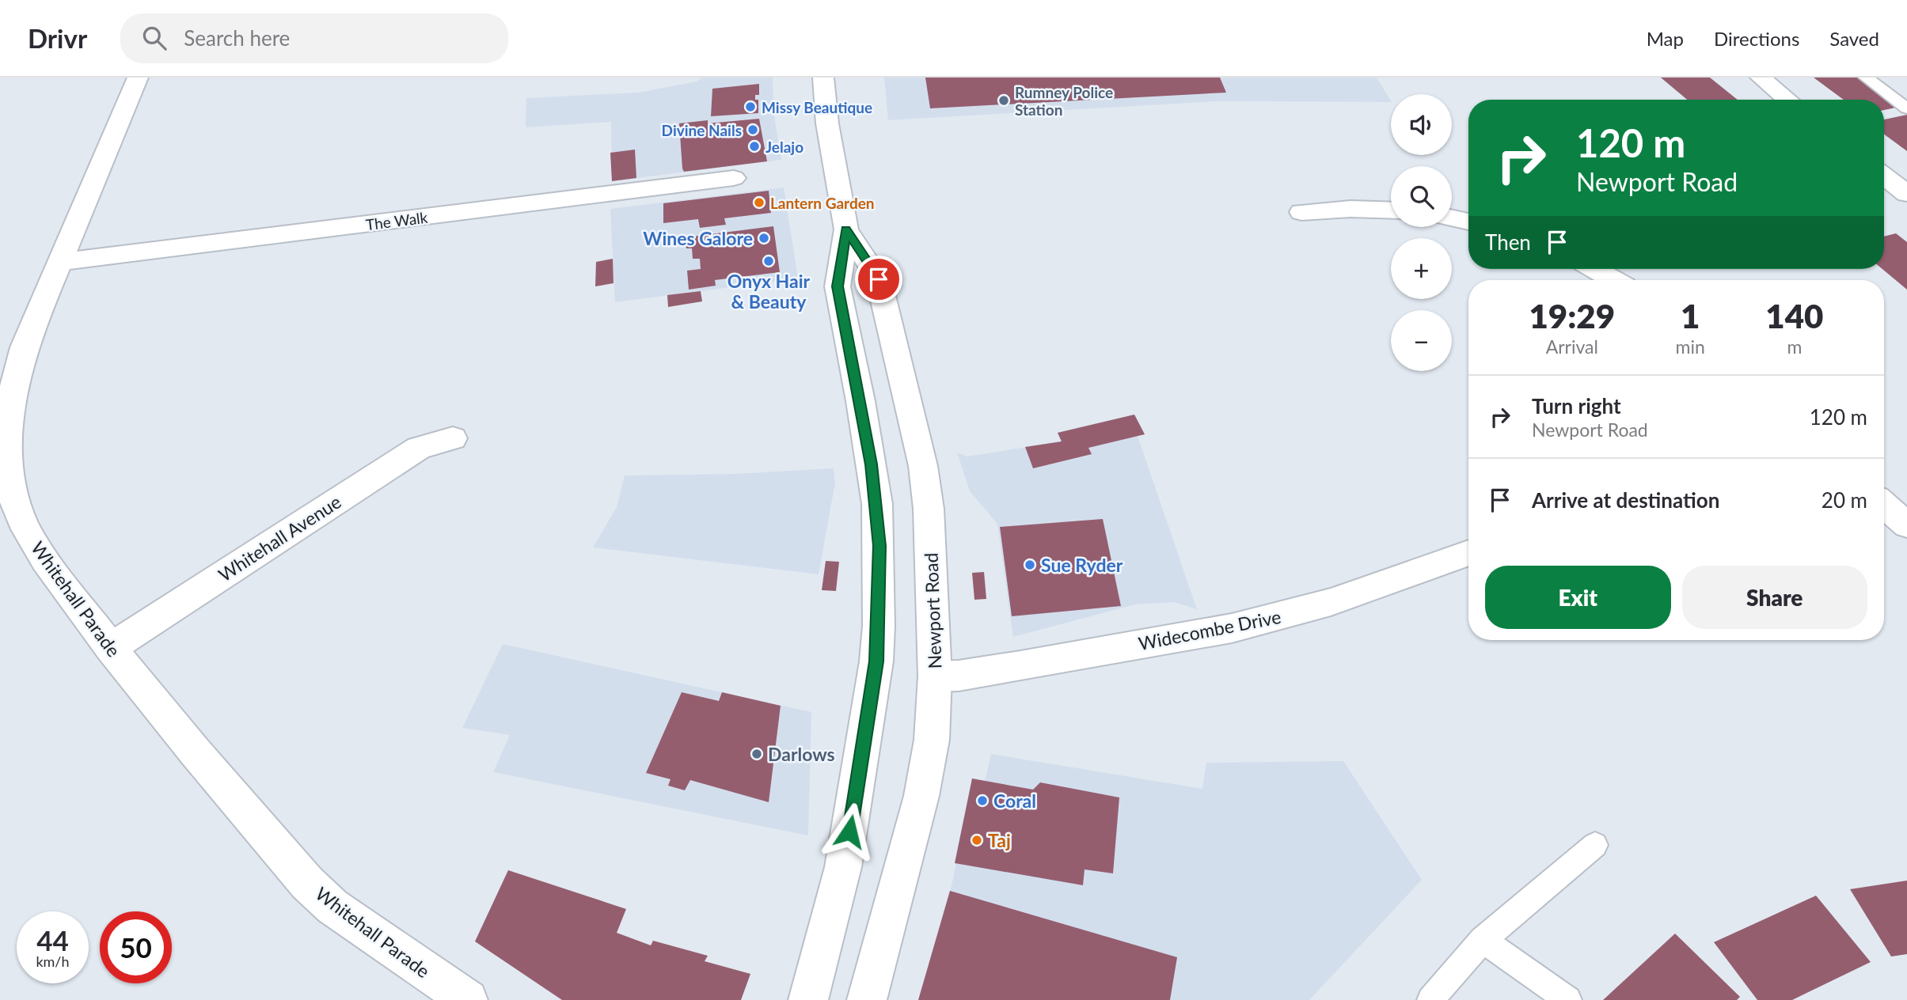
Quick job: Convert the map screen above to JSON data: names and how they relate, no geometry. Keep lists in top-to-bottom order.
{
  "streets": {
    "street": [
      "The Walk",
      "Whitehall Avenue",
      "Whitehall Parade",
      "Newport Road",
      "Widecombe Drive"
    ]
  },
  "crossings": [
    ["The Walk", "Whitehall Parade"],
    ["Whitehall Avenue", "Whitehall Parade"],
    ["Newport Road", "Widecombe Drive"]
  ],
  "places": [
    "Rumney Police Station",
    "Missy Beautique",
    "Divine Nails",
    "Jelajo",
    "Lantern Garden",
    "Wines Galore",
    "Onyx Hair & Beauty",
    "Sue Ryder",
    "Darlows",
    "Coral",
    "Taj"
  ],
  "page": {
    "header": "Drivr",
    "search": "Search here",
    "nav": ["Map", "Directions", "Saved"],
    "map_buttons": ["+", "−"],
    "turn": ["120 m", "Newport Road"],
    "then": "Then",
    "eta": [
      "19:29",
      "Arrival",
      "1",
      "min",
      "140",
      "m"
    ],
    "list": [
      {
        "name": "Turn right",
        "note": "Newport Road",
        "value": "120 m"
      },
      {
        "name": "Arrive at destination",
        "value": "20 m"
      }
    ],
    "buttons": ["Exit", "Share"],
    "speed": "44 km/h",
    "limit": "50"
  }
}
